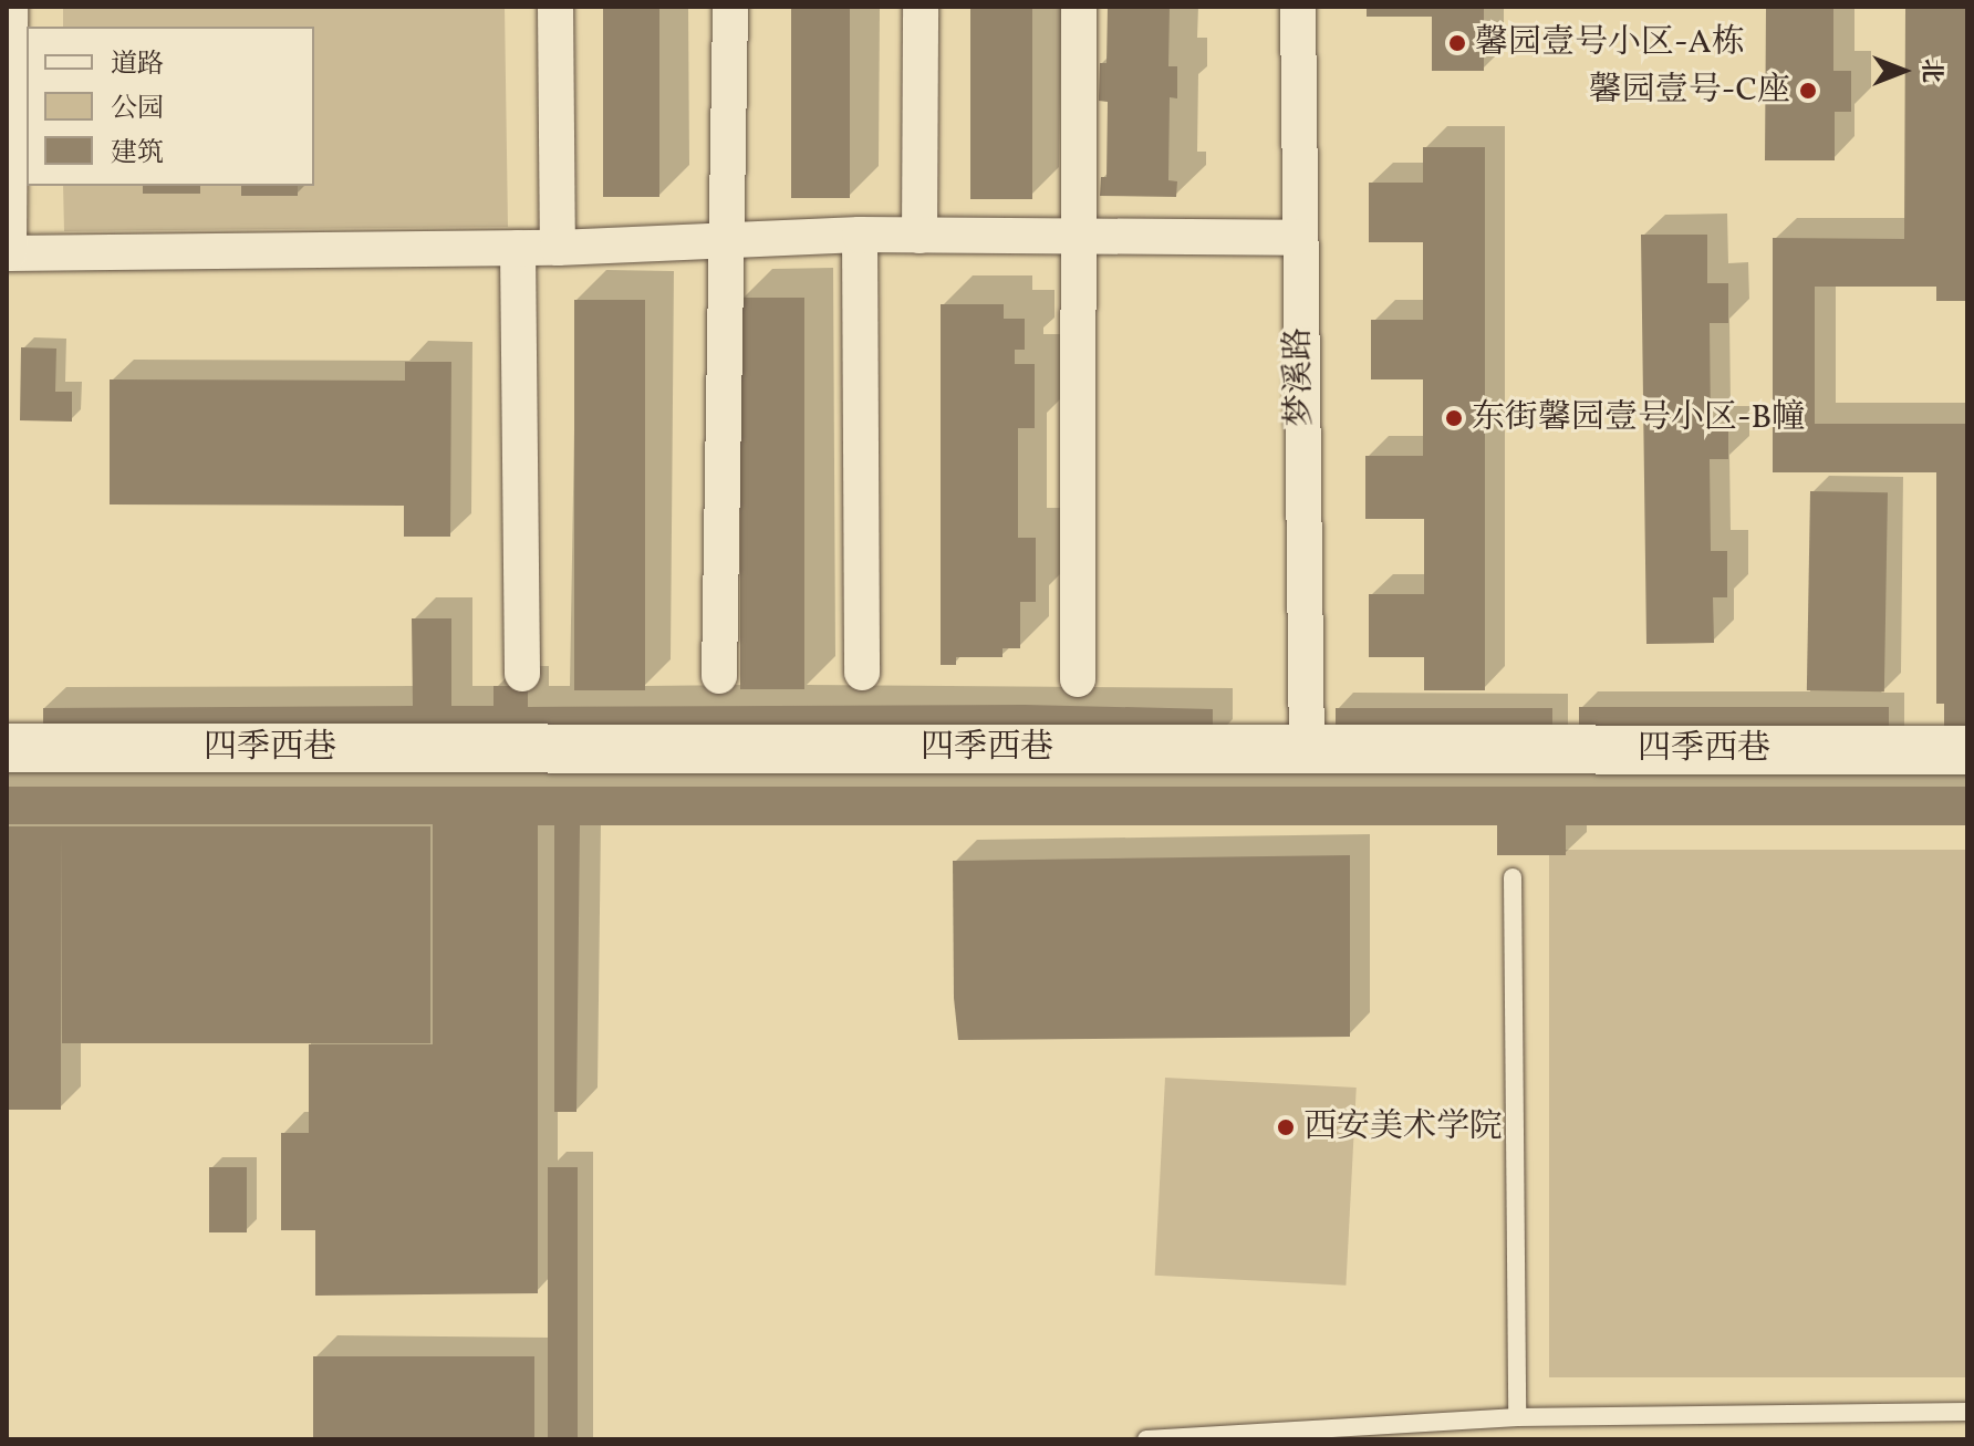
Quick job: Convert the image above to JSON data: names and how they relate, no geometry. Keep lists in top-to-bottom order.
{
  "streets": {
    "street": ["梦溪路", "四季西巷"]
  },
  "crossings": [
    ["梦溪路", "四季西巷"]
  ],
  "places": [
    "馨园壹号小区-A栋",
    "馨园壹号-C座",
    "东街馨园壹号小区-B幢",
    "西安美术学院"
  ],
  "legend": ["道路", "公园", "建筑"],
  "north": "right"
}
